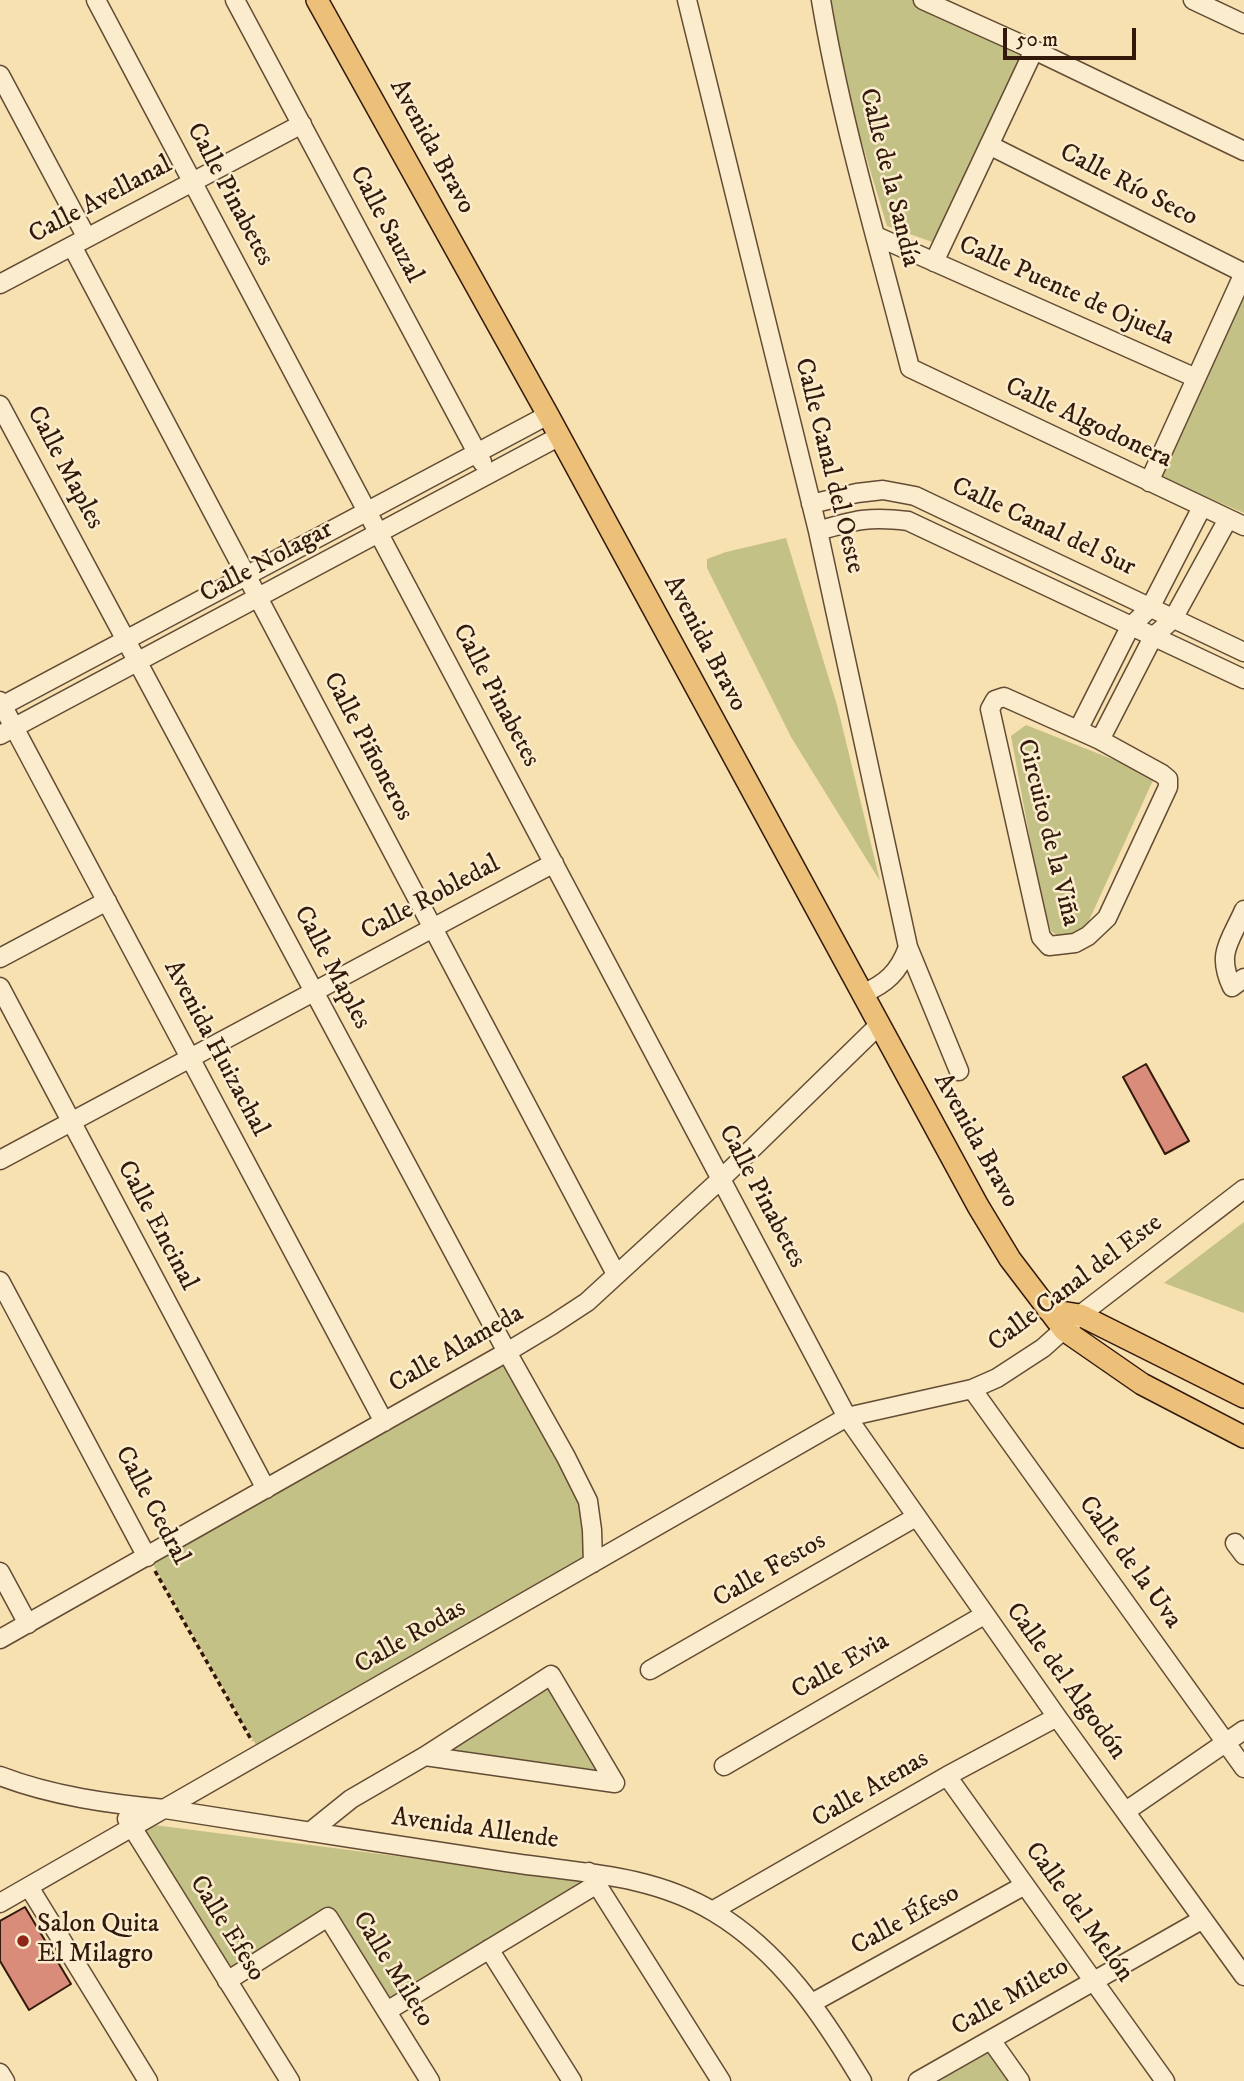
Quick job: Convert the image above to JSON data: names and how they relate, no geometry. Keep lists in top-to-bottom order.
{
  "streets": {
    "main road": ["Avenida Bravo"],
    "street": [
      "Calle de la Sandía",
      "Calle Río Seco",
      "Calle Pinabetes",
      "Calle Avellanal",
      "Calle Sauzal",
      "Calle Puente de Ojuela",
      "Calle Algodonera",
      "Calle Canal del Oeste",
      "Calle Maples",
      "Calle Canal del Sur",
      "Calle Nolagar",
      "Calle Piñoneros",
      "Circuito de la Viña",
      "Calle Robledal",
      "Avenida Huizachal",
      "Calle Encinal",
      "Calle Canal del Este",
      "Calle Alameda",
      "Calle Cedral",
      "Calle de la Uva",
      "Calle Festos",
      "Calle Rodas",
      "Calle Evia",
      "Calle del Algodón",
      "Calle Atenas",
      "Avenida Allende",
      "Calle del Melón",
      "Calle Éfeso",
      "Calle Efeso",
      "Calle Mileto"
    ]
  },
  "crossings": [
    ["Avenida Bravo", "Calle Nolagar"],
    ["Avenida Bravo", "Calle Canal del Este"],
    ["Avenida Bravo", "Calle Alameda"],
    ["Calle de la Sandía", "Calle Puente de Ojuela"],
    ["Calle de la Sandía", "Calle Algodonera"],
    ["Calle Pinabetes", "Calle Avellanal"],
    ["Calle Pinabetes", "Calle Nolagar"],
    ["Calle Pinabetes", "Calle Robledal"],
    ["Calle Pinabetes", "Calle Canal del Este"],
    ["Calle Pinabetes", "Calle Alameda"],
    ["Calle Pinabetes", "Calle Rodas"],
    ["Calle Pinabetes", "Calle del Algodón"],
    ["Calle Avellanal", "Calle Sauzal"],
    ["Calle Avellanal", "Calle Piñoneros"],
    ["Calle Sauzal", "Calle Nolagar"],
    ["Calle Canal del Oeste", "Calle Canal del Sur"],
    ["Calle Maples", "Calle Nolagar"],
    ["Calle Maples", "Calle Robledal"],
    ["Calle Maples", "Calle Alameda"],
    ["Calle Maples", "Calle Rodas"],
    ["Calle Nolagar", "Calle Piñoneros"],
    ["Calle Nolagar", "Avenida Huizachal"],
    ["Calle Piñoneros", "Calle Robledal"],
    ["Calle Piñoneros", "Calle Alameda"],
    ["Calle Robledal", "Avenida Huizachal"],
    ["Calle Robledal", "Calle Encinal"],
    ["Avenida Huizachal", "Calle Alameda"],
    ["Calle Encinal", "Calle Alameda"],
    ["Calle Canal del Este", "Calle de la Uva"],
    ["Calle Canal del Este", "Calle Rodas"],
    ["Calle Canal del Este", "Calle del Algodón"],
    ["Calle Alameda", "Calle Cedral"],
    ["Calle Cedral", "Calle Rodas"],
    ["Calle Festos", "Calle del Algodón"],
    ["Calle Rodas", "Calle del Algodón"],
    ["Calle Rodas", "Avenida Allende"],
    ["Calle Rodas", "Calle Efeso"],
    ["Calle Evia", "Calle del Algodón"],
    ["Calle del Algodón", "Calle Atenas"],
    ["Calle del Algodón", "Calle Mileto"],
    ["Calle Atenas", "Avenida Allende"],
    ["Calle Atenas", "Calle del Melón"],
    ["Avenida Allende", "Calle Éfeso"],
    ["Avenida Allende", "Calle Efeso"],
    ["Calle del Melón", "Calle Éfeso"],
    ["Calle del Melón", "Calle Mileto"],
    ["Calle Efeso", "Calle Mileto"]
  ],
  "places": ["Salon Quita El Milagro"],
  "scale_bar": "50 m"
}
